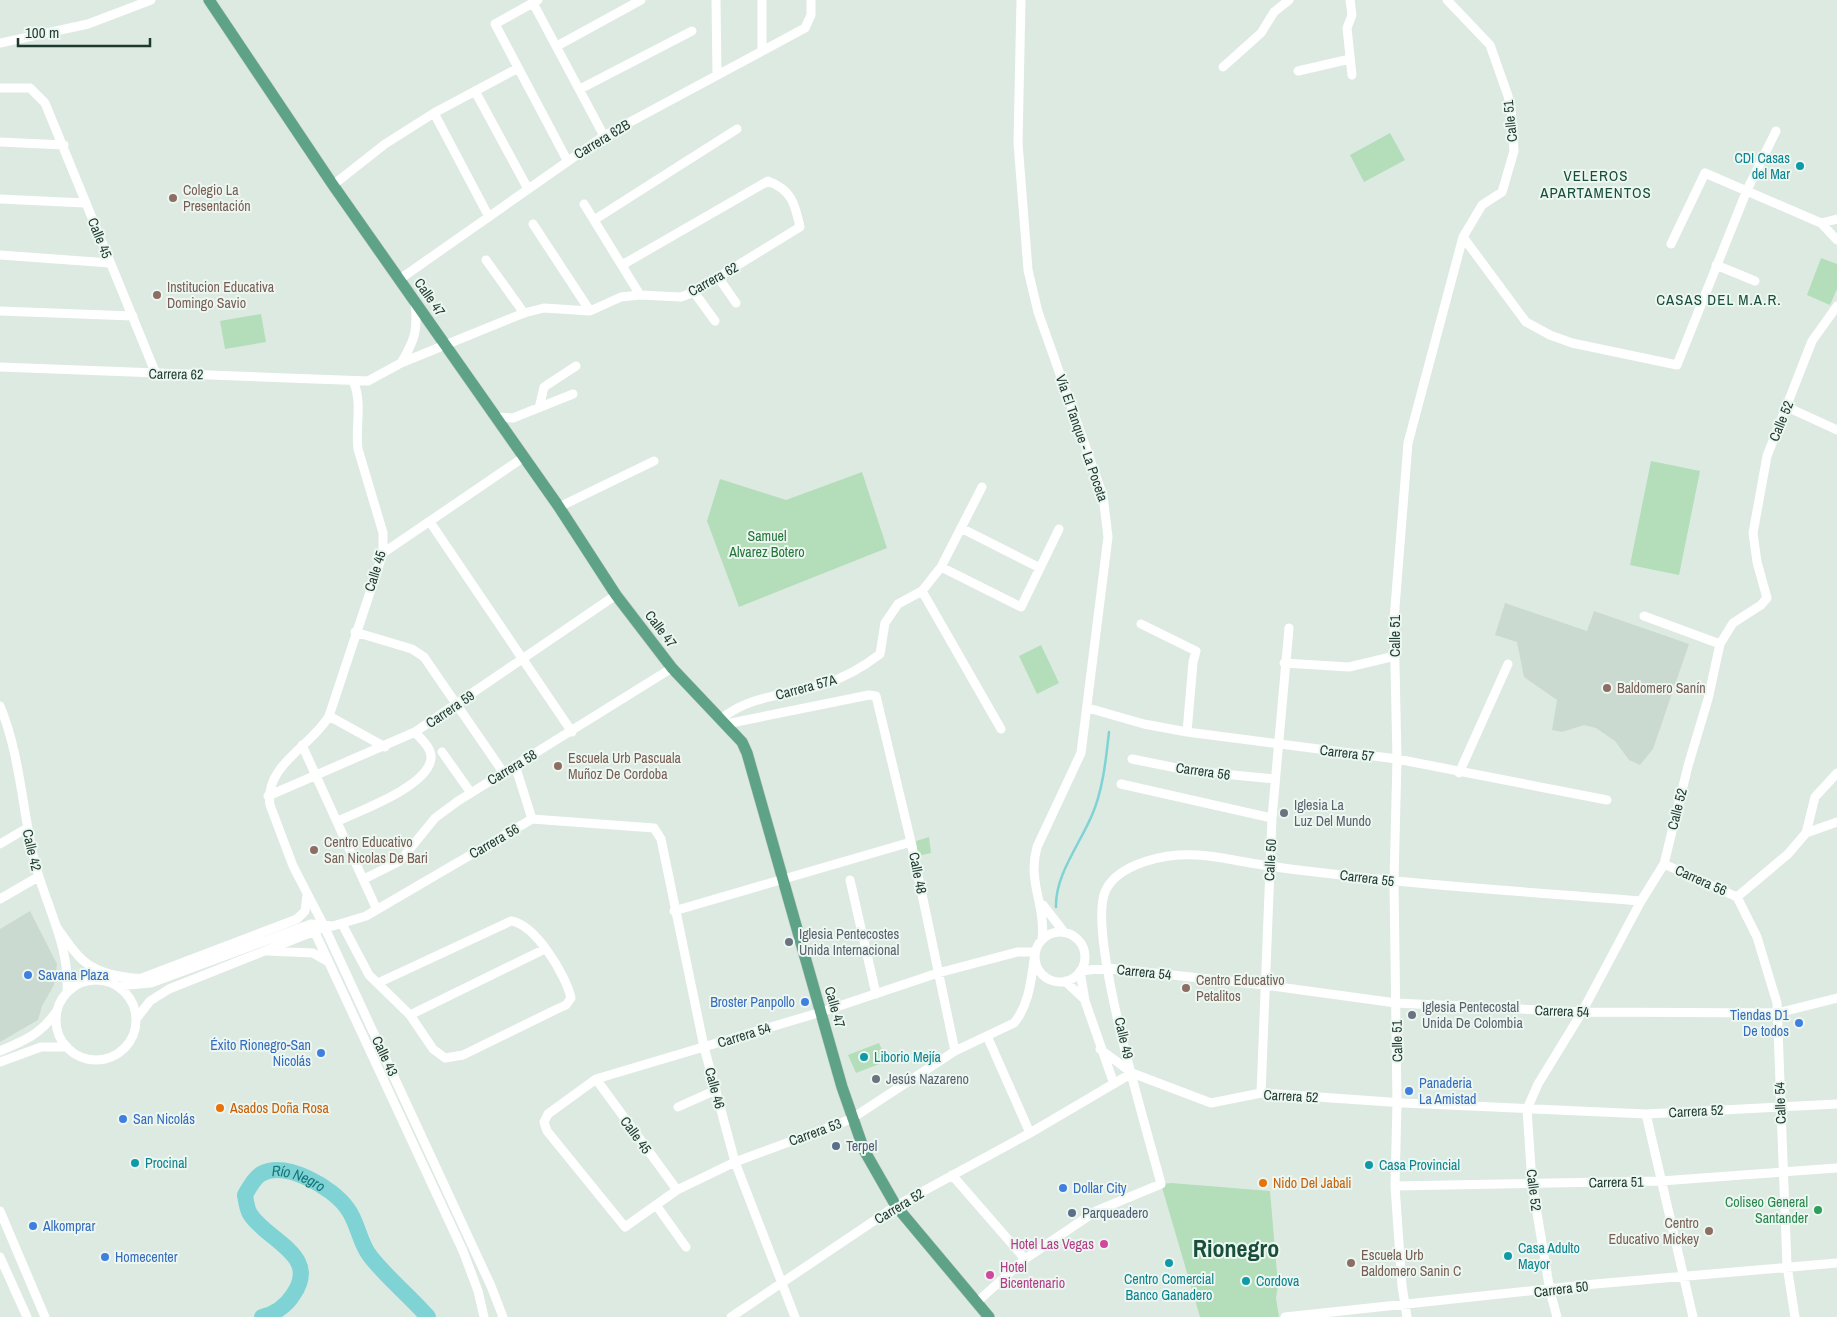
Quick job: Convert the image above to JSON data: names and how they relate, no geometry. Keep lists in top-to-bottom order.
{
  "streets": {
    "main road": ["Calle 47"],
    "street": [
      "Calle 51",
      "Carrera 62B",
      "Calle 45",
      "Carrera 62",
      "Calle 52",
      "Vía El Tanque - La Poceta",
      "Carrera 57A",
      "Carrera 59",
      "Carrera 57",
      "Carrera 58",
      "Carrera 56",
      "Calle 42",
      "Calle 50",
      "Calle 48",
      "Carrera 55",
      "Carrera 54",
      "Calle 49",
      "Calle 43",
      "Calle 46",
      "Carrera 52",
      "Calle 54",
      "Carrera 53",
      "Carrera 51",
      "Carrera 50"
    ]
  },
  "crossings": [
    ["Calle 51", "Carrera 57"],
    ["Calle 51", "Carrera 55"],
    ["Calle 51", "Carrera 54"],
    ["Calle 51", "Carrera 52"],
    ["Calle 51", "Carrera 51"],
    ["Calle 51", "Carrera 50"],
    ["Carrera 62B", "Calle 47"],
    ["Calle 45", "Carrera 62"],
    ["Calle 45", "Carrera 59"],
    ["Calle 45", "Carrera 54"],
    ["Calle 45", "Calle 43"],
    ["Calle 45", "Carrera 53"],
    ["Carrera 62", "Calle 47"],
    ["Calle 47", "Carrera 57A"],
    ["Calle 47", "Carrera 59"],
    ["Calle 47", "Carrera 58"],
    ["Calle 47", "Calle 48"],
    ["Calle 47", "Carrera 54"],
    ["Calle 47", "Carrera 52"],
    ["Calle 47", "Carrera 53"],
    ["Calle 52", "Carrera 56"],
    ["Calle 52", "Carrera 55"],
    ["Calle 52", "Carrera 54"],
    ["Calle 52", "Carrera 52"],
    ["Calle 52", "Carrera 51"],
    ["Calle 52", "Carrera 50"],
    ["Vía El Tanque - La Poceta", "Carrera 57"],
    ["Vía El Tanque - La Poceta", "Carrera 54"],
    ["Vía El Tanque - La Poceta", "Carrera 53"],
    ["Carrera 57A", "Calle 48"],
    ["Carrera 59", "Calle 43"],
    ["Carrera 57", "Calle 50"],
    ["Carrera 56", "Calle 42"],
    ["Carrera 56", "Calle 50"],
    ["Carrera 56", "Calle 43"],
    ["Carrera 56", "Calle 46"],
    ["Carrera 56", "Calle 54"],
    ["Calle 50", "Carrera 55"],
    ["Calle 50", "Carrera 54"],
    ["Calle 50", "Carrera 52"],
    ["Calle 48", "Carrera 54"],
    ["Calle 48", "Carrera 53"],
    ["Carrera 55", "Calle 49"],
    ["Carrera 54", "Calle 49"],
    ["Carrera 54", "Calle 46"],
    ["Carrera 54", "Calle 54"],
    ["Carrera 54", "Carrera 53"],
    ["Calle 49", "Carrera 52"],
    ["Calle 46", "Carrera 52"],
    ["Calle 46", "Carrera 53"],
    ["Carrera 52", "Calle 54"],
    ["Calle 54", "Carrera 51"],
    ["Calle 54", "Carrera 50"]
  ],
  "districts": ["VELEROS APARTAMENTOS", "CASAS DEL M.A.R.", "Rionegro"],
  "water": ["Río Negro"],
  "parks": ["Samuel Alvarez Botero"],
  "places": [
    "CDI Casas del Mar",
    "Colegio La Presentación",
    "Institucion Educativa Domingo Savio",
    "Baldomero Sanín",
    "Escuela Urb Pascuala Muñoz De Cordoba",
    "Iglesia La Luz Del Mundo",
    "Centro Educativo San Nicolas De Bari",
    "Iglesia Pentecostes Unida Internacional",
    "Savana Plaza",
    "Centro Educativo Petalitos",
    "Broster Panpollo",
    "Iglesia Pentecostal Unida De Colombia",
    "Tiendas D1 De todos",
    "Éxito Rionegro-San Nicolás",
    "Liborio Mejía",
    "Jesús Nazareno",
    "Panaderia La Amistad",
    "Asados Doña Rosa",
    "San Nicolás",
    "Terpel",
    "Procinal",
    "Casa Provincial",
    "Nido Del Jabali",
    "Dollar City",
    "Coliseo General Santander",
    "Parqueadero",
    "Alkomprar",
    "Centro Educativo Mickey",
    "Hotel Las Vegas",
    "Casa Adulto Mayor",
    "Homecenter",
    "Centro Comercial Banco Ganadero",
    "Escuela Urb Baldomero Sanin C",
    "Hotel Bicentenario",
    "Cordova"
  ],
  "scale_bar": "100 m"
}
